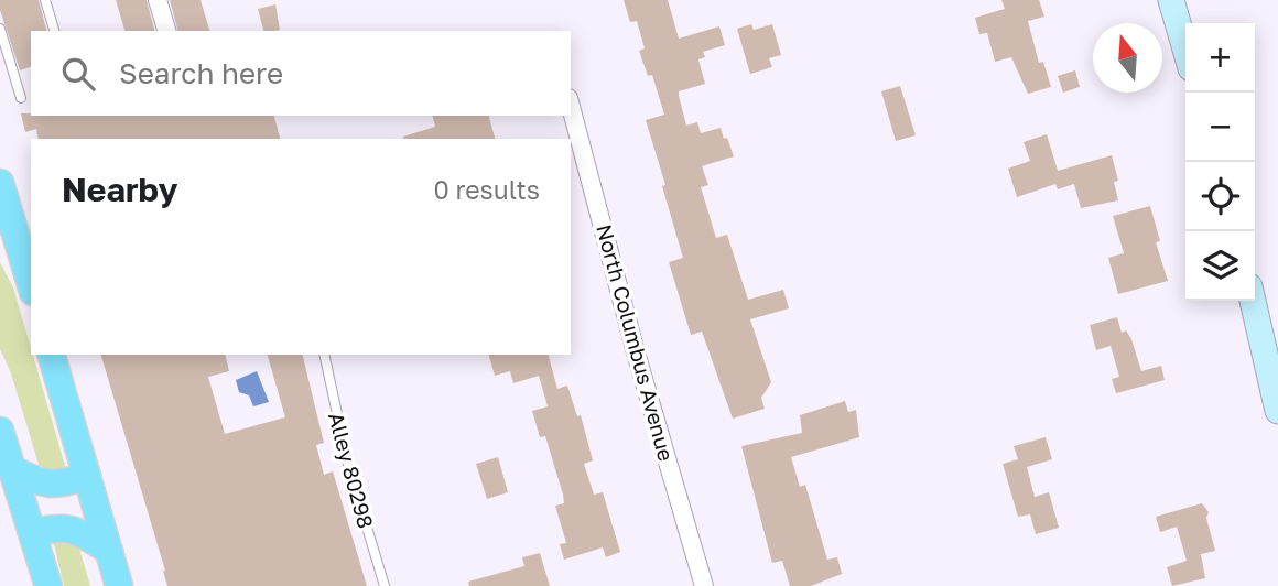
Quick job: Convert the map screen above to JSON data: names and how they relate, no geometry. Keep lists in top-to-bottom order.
{
  "streets": {
    "street": ["North Columbus Avenue"],
    "lane": ["Alley 80298"]
  },
  "north": "top",
  "page": {
    "map_buttons": ["+", "−"],
    "search": "Search here",
    "heading": ["Nearby", "0 results"]
  }
}
